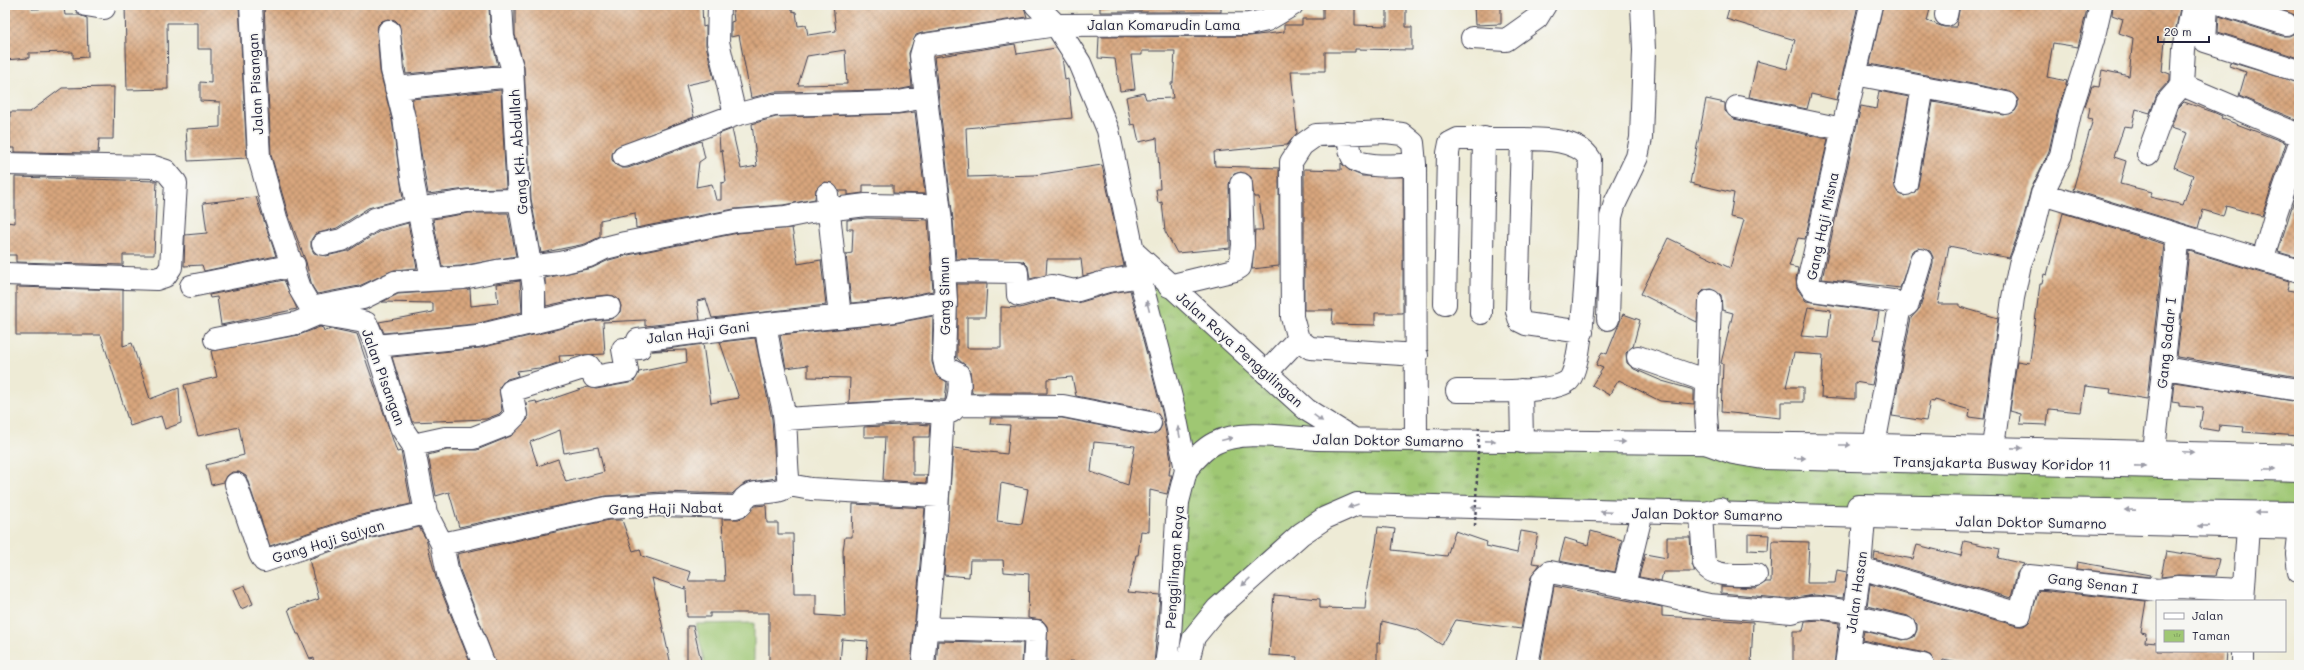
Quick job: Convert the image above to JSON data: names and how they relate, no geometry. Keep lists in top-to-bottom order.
{
  "streets": {
    "street": [
      "Jalan Komarudin Lama",
      "Jalan Pisangan",
      "Gang KH. Abdullah",
      "Gang Haji Misna",
      "Gang Simun",
      "Jalan Haji Gani",
      "Gang Sadar I",
      "Jalan Raya Penggilingan",
      "Jalan Doktor Sumarno",
      "Transjakarta Busway Koridor 11",
      "Gang Haji Nabat",
      "Gang Haji Saiyan",
      "Penggilingan Raya",
      "Gang Senan I",
      "Jalan Hasan"
    ]
  },
  "crossings": [
    ["Jalan Komarudin Lama", "Gang Simun"],
    ["Jalan Pisangan", "Jalan Haji Gani"],
    ["Jalan Pisangan", "Gang Haji Nabat"],
    ["Jalan Pisangan", "Gang Haji Saiyan"],
    ["Gang Simun", "Jalan Haji Gani"],
    ["Gang Sadar I", "Jalan Doktor Sumarno"],
    ["Jalan Raya Penggilingan", "Jalan Doktor Sumarno"],
    ["Jalan Doktor Sumarno", "Transjakarta Busway Koridor 11"],
    ["Jalan Doktor Sumarno", "Penggilingan Raya"],
    ["Jalan Doktor Sumarno", "Jalan Hasan"],
    ["Gang Senan I", "Jalan Hasan"]
  ],
  "one_way": ["Jalan Raya Penggilingan"],
  "legend": ["Jalan", "Taman"],
  "scale_bar": "20 m"
}
